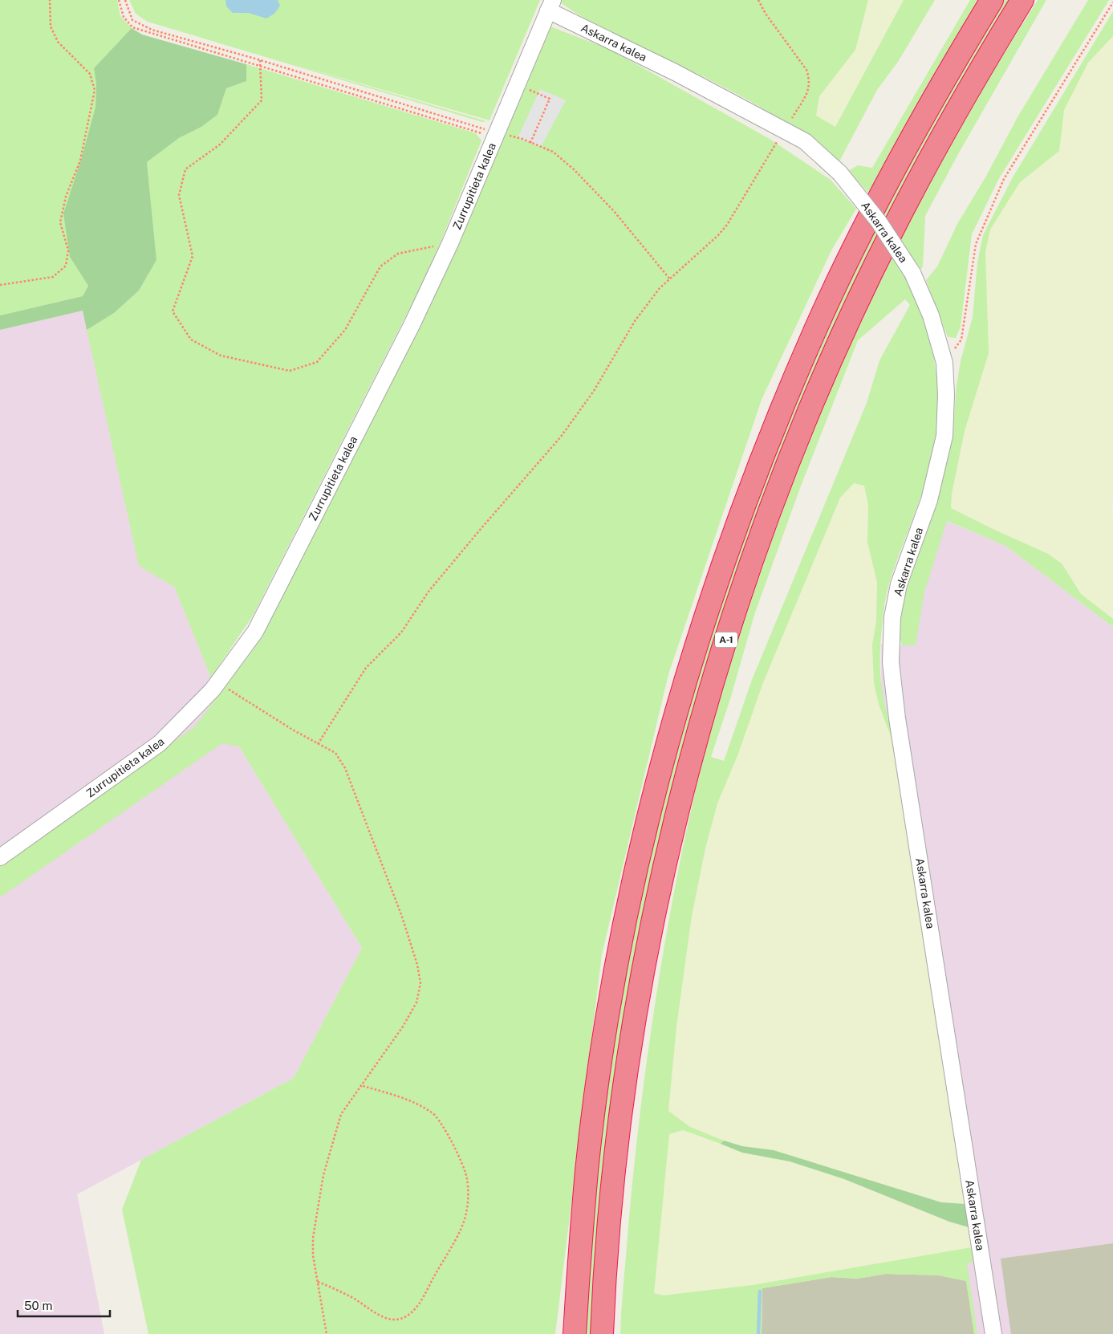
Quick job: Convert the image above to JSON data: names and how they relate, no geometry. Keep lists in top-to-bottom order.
{
  "streets": {
    "highway": ["A-1"],
    "street": ["Askarra kalea", "Zurrupitieta kalea"]
  },
  "crossings": [
    ["Askarra kalea", "Zurrupitieta kalea"]
  ],
  "scale_bar": "50 m"
}
